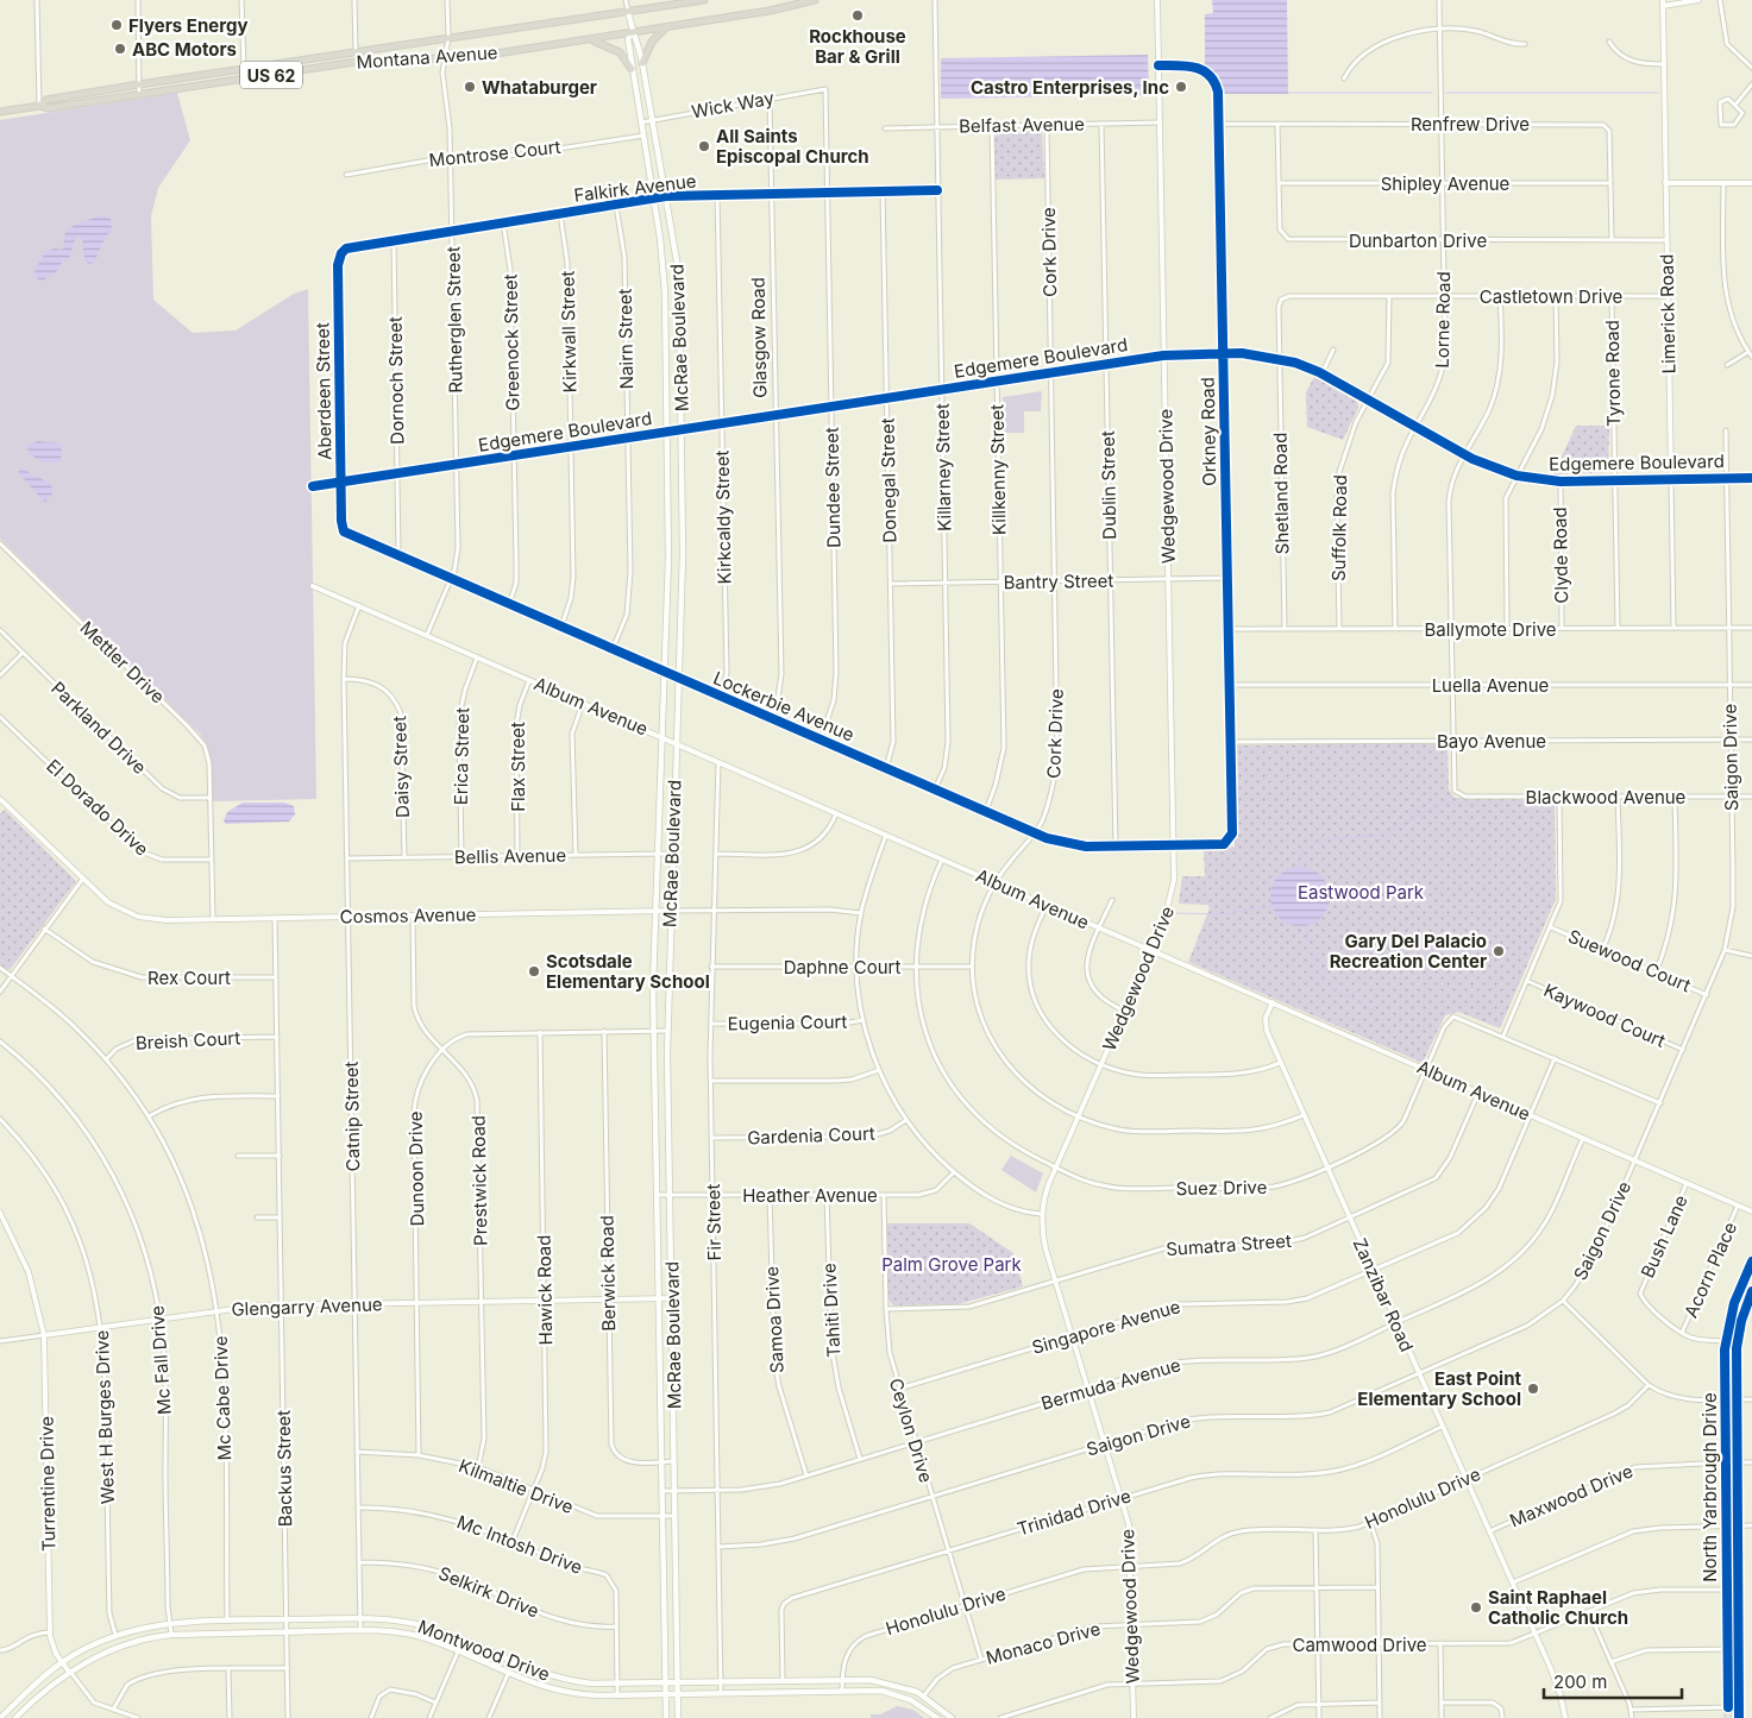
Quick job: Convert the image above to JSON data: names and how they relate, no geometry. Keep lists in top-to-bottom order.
{
  "streets": {
    "highway": ["Montana Avenue", "US 62"],
    "main road": [
      "McRae Boulevard",
      "Edgemere Boulevard",
      "North Yarbrough Drive",
      "Montwood Drive"
    ],
    "street": [
      "Wick Way",
      "Renfrew Drive",
      "Belfast Avenue",
      "Montrose Court",
      "Shipley Avenue",
      "Falkirk Avenue",
      "Dunbarton Drive",
      "Cork Drive",
      "Castletown Drive",
      "Limerick Road",
      "Rutherglen Street",
      "Lorne Road",
      "Kirkwall Street",
      "Glasgow Road",
      "Nairn Street",
      "Greenock Street",
      "Tyrone Road",
      "Dornoch Street",
      "Aberdeen Street",
      "Orkney Road",
      "Killarney Street",
      "Killkenny Street",
      "Donegal Street",
      "Dublin Street",
      "Wedgewood Drive",
      "Dundee Street",
      "Shetland Road",
      "Kirkcaldy Street",
      "Suffolk Road",
      "Clyde Road",
      "Bantry Street",
      "Ballymote Drive",
      "Mettler Drive",
      "Luella Avenue",
      "Album Avenue",
      "Lockerbie Avenue",
      "Parkland Drive",
      "Bayo Avenue",
      "Erica Street",
      "Saigon Drive",
      "Daisy Street",
      "Flax Street",
      "Blackwood Avenue",
      "El Dorado Drive",
      "Bellis Avenue",
      "Cosmos Avenue",
      "Suewood Court",
      "Daphne Court",
      "Rex Court",
      "Kaywood Court",
      "Eugenia Court",
      "Breish Court",
      "Catnip Street",
      "Gardenia Court",
      "Dunoon Drive",
      "Prestwick Road",
      "Suez Drive",
      "Heather Avenue",
      "Fir Street",
      "Bush Lane",
      "Sumatra Street",
      "Acorn Place",
      "Berwick Road",
      "Hawick Road",
      "Zanzibar Road",
      "Glengarry Avenue",
      "Tahiti Drive",
      "Samoa Drive",
      "Singapore Avenue",
      "Mc Fall Drive",
      "Bermuda Avenue",
      "Mc Cabe Drive",
      "West H Burges Drive",
      "Ceylon Drive",
      "Backus Street",
      "Turrentine Drive",
      "Kilmaltie Drive",
      "Maxwood Drive",
      "Honolulu Drive",
      "Trinidad Drive",
      "Mc Intosh Drive",
      "Selkirk Drive",
      "Monaco Drive",
      "Camwood Drive"
    ]
  },
  "crossings": [
    ["Montana Avenue", "Rutherglen Street"],
    ["Montana Avenue", "McRae Boulevard"],
    ["Wick Way", "McRae Boulevard"],
    ["Wick Way", "Glasgow Road"],
    ["Wick Way", "Dundee Street"],
    ["Renfrew Drive", "Shipley Avenue"],
    ["Renfrew Drive", "Dunbarton Drive"],
    ["Renfrew Drive", "Lorne Road"],
    ["Renfrew Drive", "Orkney Road"],
    ["Belfast Avenue", "Cork Drive"],
    ["Belfast Avenue", "Killarney Street"],
    ["Belfast Avenue", "Killkenny Street"],
    ["Belfast Avenue", "Dublin Street"],
    ["Belfast Avenue", "Wedgewood Drive"],
    ["Montrose Court", "Rutherglen Street"],
    ["Montrose Court", "McRae Boulevard"],
    ["Shipley Avenue", "Dunbarton Drive"],
    ["Shipley Avenue", "Lorne Road"],
    ["Falkirk Avenue", "Rutherglen Street"],
    ["Falkirk Avenue", "Kirkwall Street"],
    ["Falkirk Avenue", "McRae Boulevard"],
    ["Falkirk Avenue", "Glasgow Road"],
    ["Falkirk Avenue", "Nairn Street"],
    ["Falkirk Avenue", "Greenock Street"],
    ["Falkirk Avenue", "Dornoch Street"],
    ["Falkirk Avenue", "Aberdeen Street"],
    ["Falkirk Avenue", "Killarney Street"],
    ["Falkirk Avenue", "Donegal Street"],
    ["Falkirk Avenue", "Dundee Street"],
    ["Falkirk Avenue", "Kirkcaldy Street"],
    ["Dunbarton Drive", "Limerick Road"],
    ["Dunbarton Drive", "Lorne Road"],
    ["Cork Drive", "Edgemere Boulevard"],
    ["Cork Drive", "Wedgewood Drive"],
    ["Cork Drive", "Bantry Street"],
    ["Cork Drive", "Album Avenue"],
    ["Cork Drive", "Lockerbie Avenue"],
    ["Cork Drive", "Daphne Court"],
    ["Cork Drive", "Zanzibar Road"],
    ["Castletown Drive", "Limerick Road"],
    ["Castletown Drive", "Lorne Road"],
    ["Castletown Drive", "Edgemere Boulevard"],
    ["Castletown Drive", "Tyrone Road"],
    ["Castletown Drive", "Shetland Road"],
    ["Castletown Drive", "Suffolk Road"],
    ["Limerick Road", "Edgemere Boulevard"],
    ["Limerick Road", "Ballymote Drive"],
    ["Rutherglen Street", "Edgemere Boulevard"],
    ["Rutherglen Street", "Album Avenue"],
    ["Rutherglen Street", "Lockerbie Avenue"],
    ["Lorne Road", "Edgemere Boulevard"],
    ["Lorne Road", "Ballymote Drive"],
    ["Kirkwall Street", "Edgemere Boulevard"],
    ["Kirkwall Street", "Lockerbie Avenue"],
    ["McRae Boulevard", "Edgemere Boulevard"],
    ["McRae Boulevard", "Album Avenue"],
    ["McRae Boulevard", "Lockerbie Avenue"],
    ["McRae Boulevard", "Bellis Avenue"],
    ["McRae Boulevard", "Cosmos Avenue"],
    ["McRae Boulevard", "Dunoon Drive"],
    ["McRae Boulevard", "Heather Avenue"],
    ["McRae Boulevard", "Berwick Road"],
    ["McRae Boulevard", "Glengarry Avenue"],
    ["McRae Boulevard", "Bermuda Avenue"],
    ["McRae Boulevard", "Kilmaltie Drive"],
    ["McRae Boulevard", "Montwood Drive"],
    ["Glasgow Road", "Edgemere Boulevard"],
    ["Glasgow Road", "Lockerbie Avenue"],
    ["Nairn Street", "Edgemere Boulevard"],
    ["Nairn Street", "Lockerbie Avenue"],
    ["Greenock Street", "Edgemere Boulevard"],
    ["Greenock Street", "Lockerbie Avenue"],
    ["Edgemere Boulevard", "Tyrone Road"],
    ["Edgemere Boulevard", "Dornoch Street"],
    ["Edgemere Boulevard", "Aberdeen Street"],
    ["Edgemere Boulevard", "Orkney Road"],
    ["Edgemere Boulevard", "Killarney Street"],
    ["Edgemere Boulevard", "Killkenny Street"],
    ["Edgemere Boulevard", "Donegal Street"],
    ["Edgemere Boulevard", "Dublin Street"],
    ["Edgemere Boulevard", "Wedgewood Drive"],
    ["Edgemere Boulevard", "Dundee Street"],
    ["Edgemere Boulevard", "Shetland Road"],
    ["Edgemere Boulevard", "Kirkcaldy Street"],
    ["Edgemere Boulevard", "Suffolk Road"],
    ["Edgemere Boulevard", "Clyde Road"],
    ["Edgemere Boulevard", "Saigon Drive"],
    ["Tyrone Road", "Ballymote Drive"],
    ["Dornoch Street", "Lockerbie Avenue"],
    ["Aberdeen Street", "Lockerbie Avenue"],
    ["Orkney Road", "Wedgewood Drive"],
    ["Orkney Road", "Bantry Street"],
    ["Orkney Road", "Ballymote Drive"],
    ["Orkney Road", "Luella Avenue"],
    ["Orkney Road", "Lockerbie Avenue"],
    ["Orkney Road", "Bayo Avenue"],
    ["Killarney Street", "Bantry Street"],
    ["Killarney Street", "Lockerbie Avenue"],
    ["Killkenny Street", "Bantry Street"],
    ["Killkenny Street", "Lockerbie Avenue"],
    ["Donegal Street", "Bantry Street"],
    ["Donegal Street", "Lockerbie Avenue"],
    ["Dublin Street", "Bantry Street"],
    ["Dublin Street", "Lockerbie Avenue"],
    ["Wedgewood Drive", "Bantry Street"],
    ["Wedgewood Drive", "Album Avenue"],
    ["Wedgewood Drive", "Lockerbie Avenue"],
    ["Wedgewood Drive", "Saigon Drive"],
    ["Wedgewood Drive", "Suez Drive"],
    ["Wedgewood Drive", "Sumatra Street"],
    ["Wedgewood Drive", "Singapore Avenue"],
    ["Wedgewood Drive", "Bermuda Avenue"],
    ["Wedgewood Drive", "Honolulu Drive"],
    ["Wedgewood Drive", "Trinidad Drive"],
    ["Wedgewood Drive", "Monaco Drive"],
    ["Wedgewood Drive", "Camwood Drive"],
    ["Dundee Street", "Lockerbie Avenue"],
    ["Shetland Road", "Ballymote Drive"],
    ["Kirkcaldy Street", "Lockerbie Avenue"],
    ["Suffolk Road", "Ballymote Drive"],
    ["Clyde Road", "Ballymote Drive"],
    ["Ballymote Drive", "Saigon Drive"],
    ["Mettler Drive", "Parkland Drive"],
    ["Mettler Drive", "El Dorado Drive"],
    ["Mettler Drive", "Cosmos Avenue"],
    ["Luella Avenue", "Saigon Drive"],
    ["Album Avenue", "Erica Street"],
    ["Album Avenue", "Saigon Drive"],
    ["Album Avenue", "Flax Street"],
    ["Album Avenue", "Catnip Street"],
    ["Album Avenue", "Suez Drive"],
    ["Album Avenue", "Fir Street"],
    ["Album Avenue", "Bush Lane"],
    ["Album Avenue", "Sumatra Street"],
    ["Album Avenue", "Acorn Place"],
    ["Album Avenue", "Zanzibar Road"],
    ["Album Avenue", "Singapore Avenue"],
    ["Album Avenue", "Bermuda Avenue"],
    ["Bayo Avenue", "Saigon Drive"],
    ["Bayo Avenue", "Blackwood Avenue"],
    ["Erica Street", "Bellis Avenue"],
    ["Saigon Drive", "Blackwood Avenue"],
    ["Saigon Drive", "Suewood Court"],
    ["Saigon Drive", "Kaywood Court"],
    ["Saigon Drive", "Suez Drive"],
    ["Saigon Drive", "Fir Street"],
    ["Saigon Drive", "Zanzibar Road"],
    ["Saigon Drive", "Ceylon Drive"],
    ["Daisy Street", "Bellis Avenue"],
    ["Daisy Street", "Catnip Street"],
    ["Flax Street", "Bellis Avenue"],
    ["Bellis Avenue", "Catnip Street"],
    ["Cosmos Avenue", "Catnip Street"],
    ["Cosmos Avenue", "Prestwick Road"],
    ["Cosmos Avenue", "Fir Street"],
    ["Cosmos Avenue", "Backus Street"],
    ["Daphne Court", "Suez Drive"],
    ["Daphne Court", "Fir Street"],
    ["Rex Court", "Backus Street"],
    ["Eugenia Court", "Fir Street"],
    ["Breish Court", "Mc Cabe Drive"],
    ["Breish Court", "Backus Street"],
    ["Catnip Street", "Glengarry Avenue"],
    ["Catnip Street", "Kilmaltie Drive"],
    ["Catnip Street", "Mc Intosh Drive"],
    ["Catnip Street", "Selkirk Drive"],
    ["Catnip Street", "Montwood Drive"],
    ["Gardenia Court", "Fir Street"],
    ["Dunoon Drive", "Prestwick Road"],
    ["Dunoon Drive", "Berwick Road"],
    ["Dunoon Drive", "Hawick Road"],
    ["Dunoon Drive", "Glengarry Avenue"],
    ["Dunoon Drive", "Kilmaltie Drive"],
    ["Prestwick Road", "Glengarry Avenue"],
    ["Prestwick Road", "Kilmaltie Drive"],
    ["Suez Drive", "Zanzibar Road"],
    ["Suez Drive", "Singapore Avenue"],
    ["Heather Avenue", "Fir Street"],
    ["Heather Avenue", "Tahiti Drive"],
    ["Heather Avenue", "Samoa Drive"],
    ["Heather Avenue", "Ceylon Drive"],
    ["Fir Street", "Bermuda Avenue"],
    ["Fir Street", "Montwood Drive"],
    ["Bush Lane", "Acorn Place"],
    ["Bush Lane", "North Yarbrough Drive"],
    ["Sumatra Street", "Zanzibar Road"],
    ["Sumatra Street", "Ceylon Drive"],
    ["Berwick Road", "Glengarry Avenue"],
    ["Hawick Road", "Glengarry Avenue"],
    ["Hawick Road", "Kilmaltie Drive"],
    ["Hawick Road", "Mc Intosh Drive"],
    ["Zanzibar Road", "Singapore Avenue"],
    ["Zanzibar Road", "Bermuda Avenue"],
    ["Zanzibar Road", "Maxwood Drive"],
    ["Zanzibar Road", "Honolulu Drive"],
    ["Zanzibar Road", "Trinidad Drive"],
    ["Zanzibar Road", "Camwood Drive"],
    ["Glengarry Avenue", "Mc Fall Drive"],
    ["Glengarry Avenue", "Mc Cabe Drive"],
    ["Glengarry Avenue", "West H Burges Drive"],
    ["Glengarry Avenue", "Backus Street"],
    ["Glengarry Avenue", "Turrentine Drive"],
    ["Tahiti Drive", "Bermuda Avenue"],
    ["Samoa Drive", "Bermuda Avenue"],
    ["Singapore Avenue", "Ceylon Drive"],
    ["Mc Fall Drive", "Montwood Drive"],
    ["Bermuda Avenue", "Ceylon Drive"],
    ["Mc Cabe Drive", "Montwood Drive"],
    ["West H Burges Drive", "Montwood Drive"],
    ["Ceylon Drive", "Honolulu Drive"],
    ["Ceylon Drive", "Trinidad Drive"],
    ["Ceylon Drive", "Monaco Drive"],
    ["Backus Street", "Montwood Drive"],
    ["Turrentine Drive", "Montwood Drive"],
    ["North Yarbrough Drive", "Maxwood Drive"],
    ["North Yarbrough Drive", "Camwood Drive"],
    ["Honolulu Drive", "Montwood Drive"],
    ["Trinidad Drive", "Montwood Drive"],
    ["Mc Intosh Drive", "Selkirk Drive"],
    ["Mc Intosh Drive", "Montwood Drive"],
    ["Monaco Drive", "Montwood Drive"]
  ],
  "parks": ["Eastwood Park", "Palm Grove Park"],
  "places": [
    "Rockhouse Bar & Grill",
    "Flyers Energy",
    "ABC Motors",
    "Whataburger",
    "Castro Enterprises, Inc",
    "All Saints Episcopal Church",
    "Gary Del Palacio Recreation Center",
    "Scotsdale Elementary School",
    "East Point Elementary School",
    "Saint Raphael Catholic Church"
  ],
  "scale_bar": "200 m"
}
